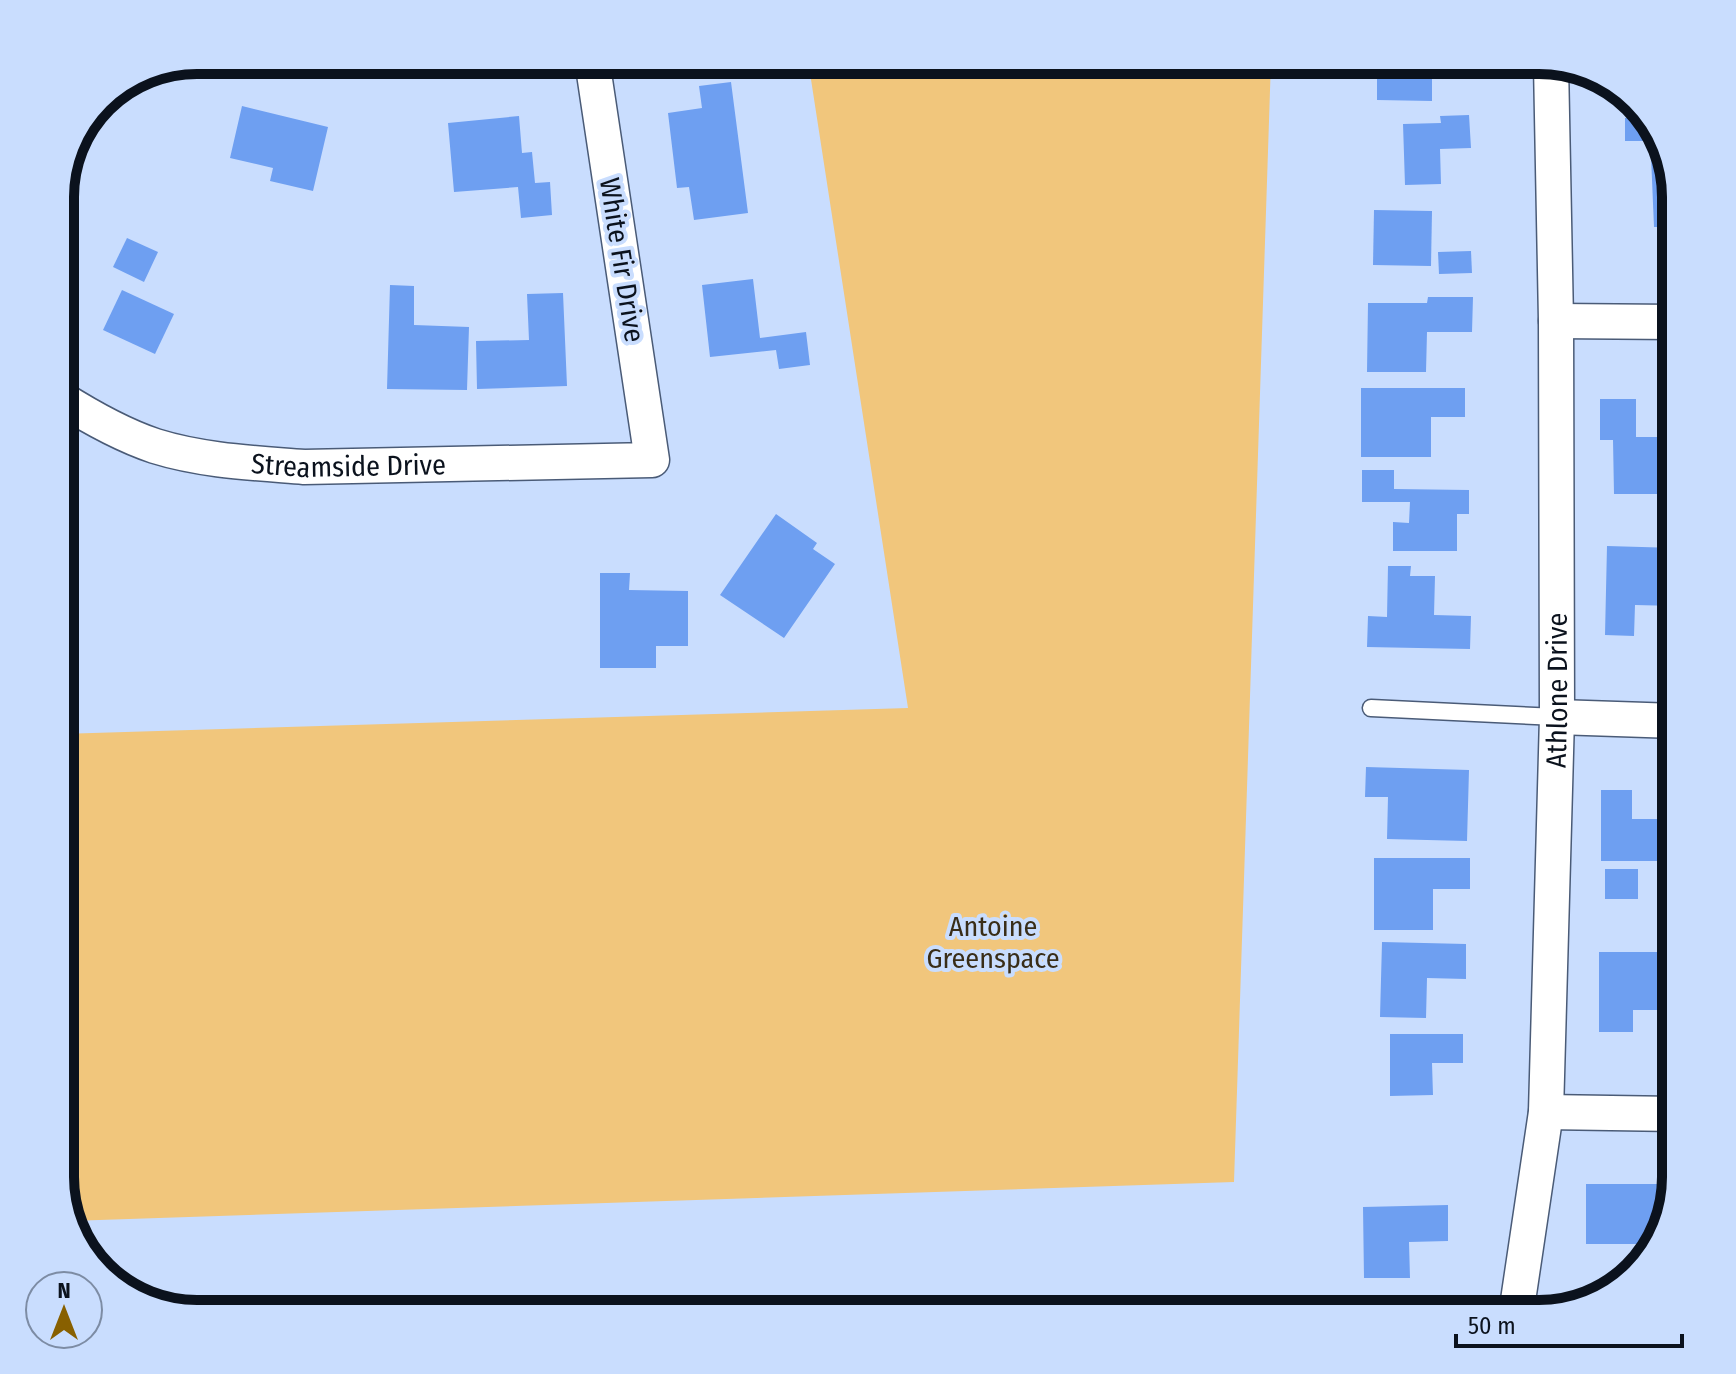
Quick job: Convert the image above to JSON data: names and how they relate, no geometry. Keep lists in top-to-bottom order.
{
  "streets": {
    "street": ["White Fir Drive", "Streamside Drive", "Athlone Drive"]
  },
  "crossings": [
    ["White Fir Drive", "Streamside Drive"]
  ],
  "parks": ["Antoine Greenspace"],
  "scale_bar": "50 m",
  "north": "top"
}
